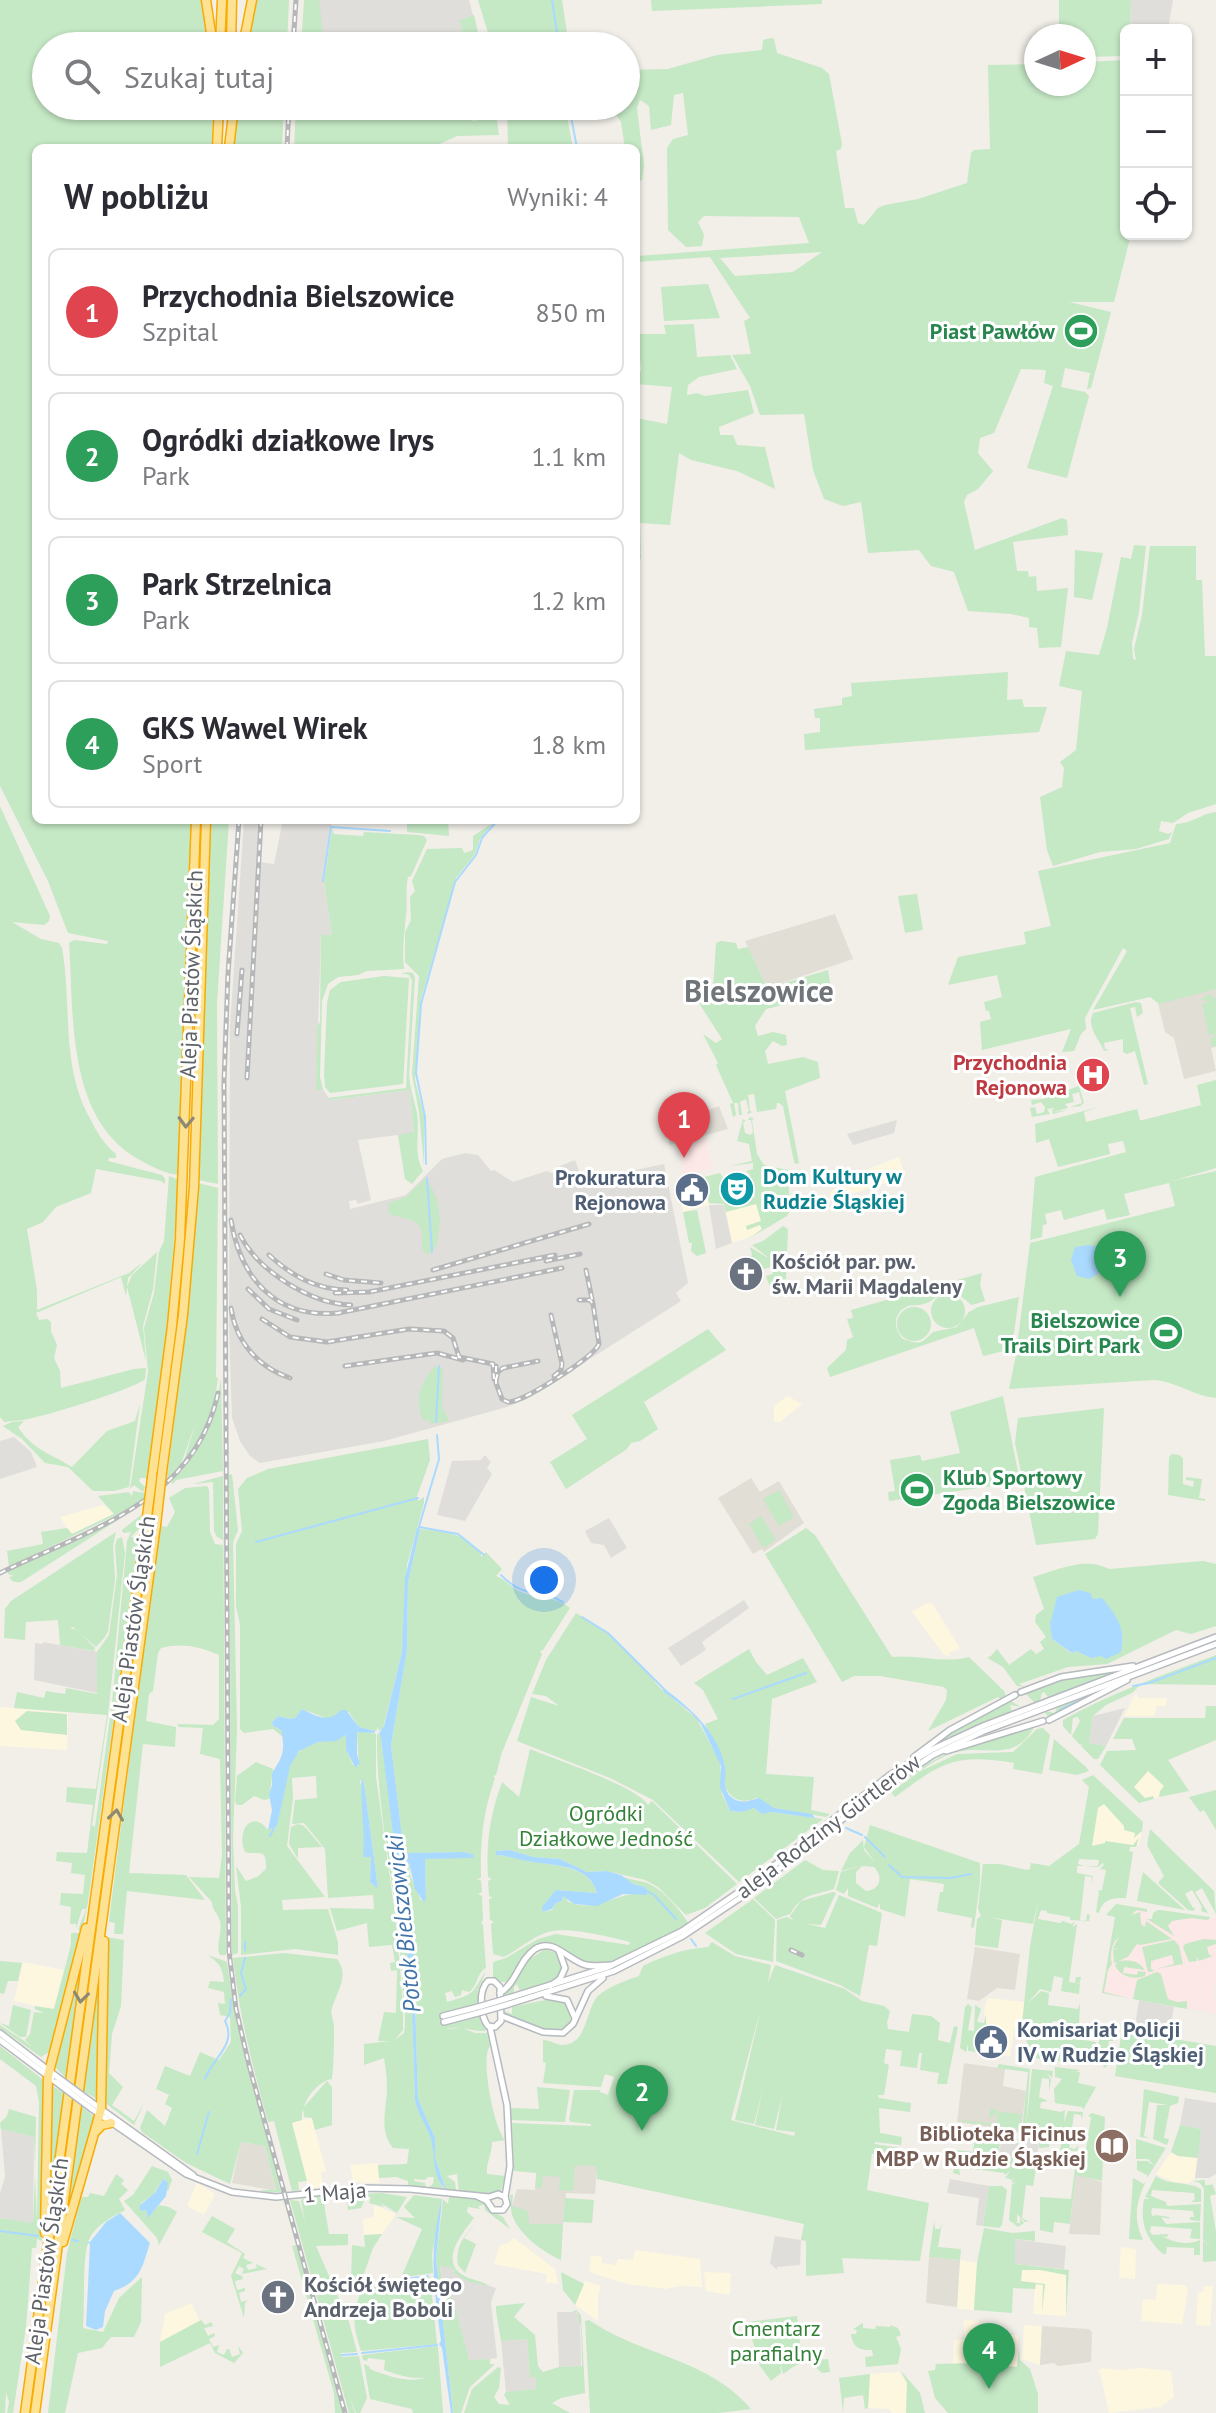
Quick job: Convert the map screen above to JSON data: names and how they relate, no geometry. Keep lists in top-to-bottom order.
{
  "streets": {
    "highway": ["Aleja Piastów Śląskich"],
    "main road": ["aleja Rodziny Gürtlerów", "1 Maja"]
  },
  "districts": ["Bielszowice"],
  "water": ["Potok Bielszowicki"],
  "parks": ["Ogródki Działkowe Jedność", "Cmentarz parafialny"],
  "places": {
    "sports": ["Piast Pawłów", "Bielszowice Trails Dirt Park", "Klub Sportowy Zgoda Bielszowice"],
    "hospital": ["Przychodnia Rejonowa"],
    "theatre": ["Dom Kultury w Rudzie Śląskiej"],
    "public building": ["Prokuratura Rejonowa", "Komisariat Policji IV w Rudzie Śląskiej"],
    "church": ["Kościół par. pw. św. Marii Magdaleny", "Kościół świętego Andrzeja Boboli"],
    "library": ["Biblioteka Ficinus MBP w Rudzie Śląskiej"]
  },
  "north": "right",
  "page": {
    "map_buttons": ["+", "−"],
    "search": "Szukaj tutaj",
    "heading": ["W pobliżu", "Wyniki: 4"],
    "list": [
      {
        "mark": "1",
        "name": "Przychodnia Bielszowice",
        "note": "Szpital",
        "value": "850 m"
      },
      {
        "mark": "2",
        "name": "Ogródki działkowe Irys",
        "note": "Park",
        "value": "1.1 km"
      },
      {
        "mark": "3",
        "name": "Park Strzelnica",
        "note": "Park",
        "value": "1.2 km"
      },
      {
        "mark": "4",
        "name": "GKS Wawel Wirek",
        "note": "Sport",
        "value": "1.8 km"
      }
    ],
    "pins": [
      "1",
      "3",
      "2",
      "4"
    ]
  }
}
